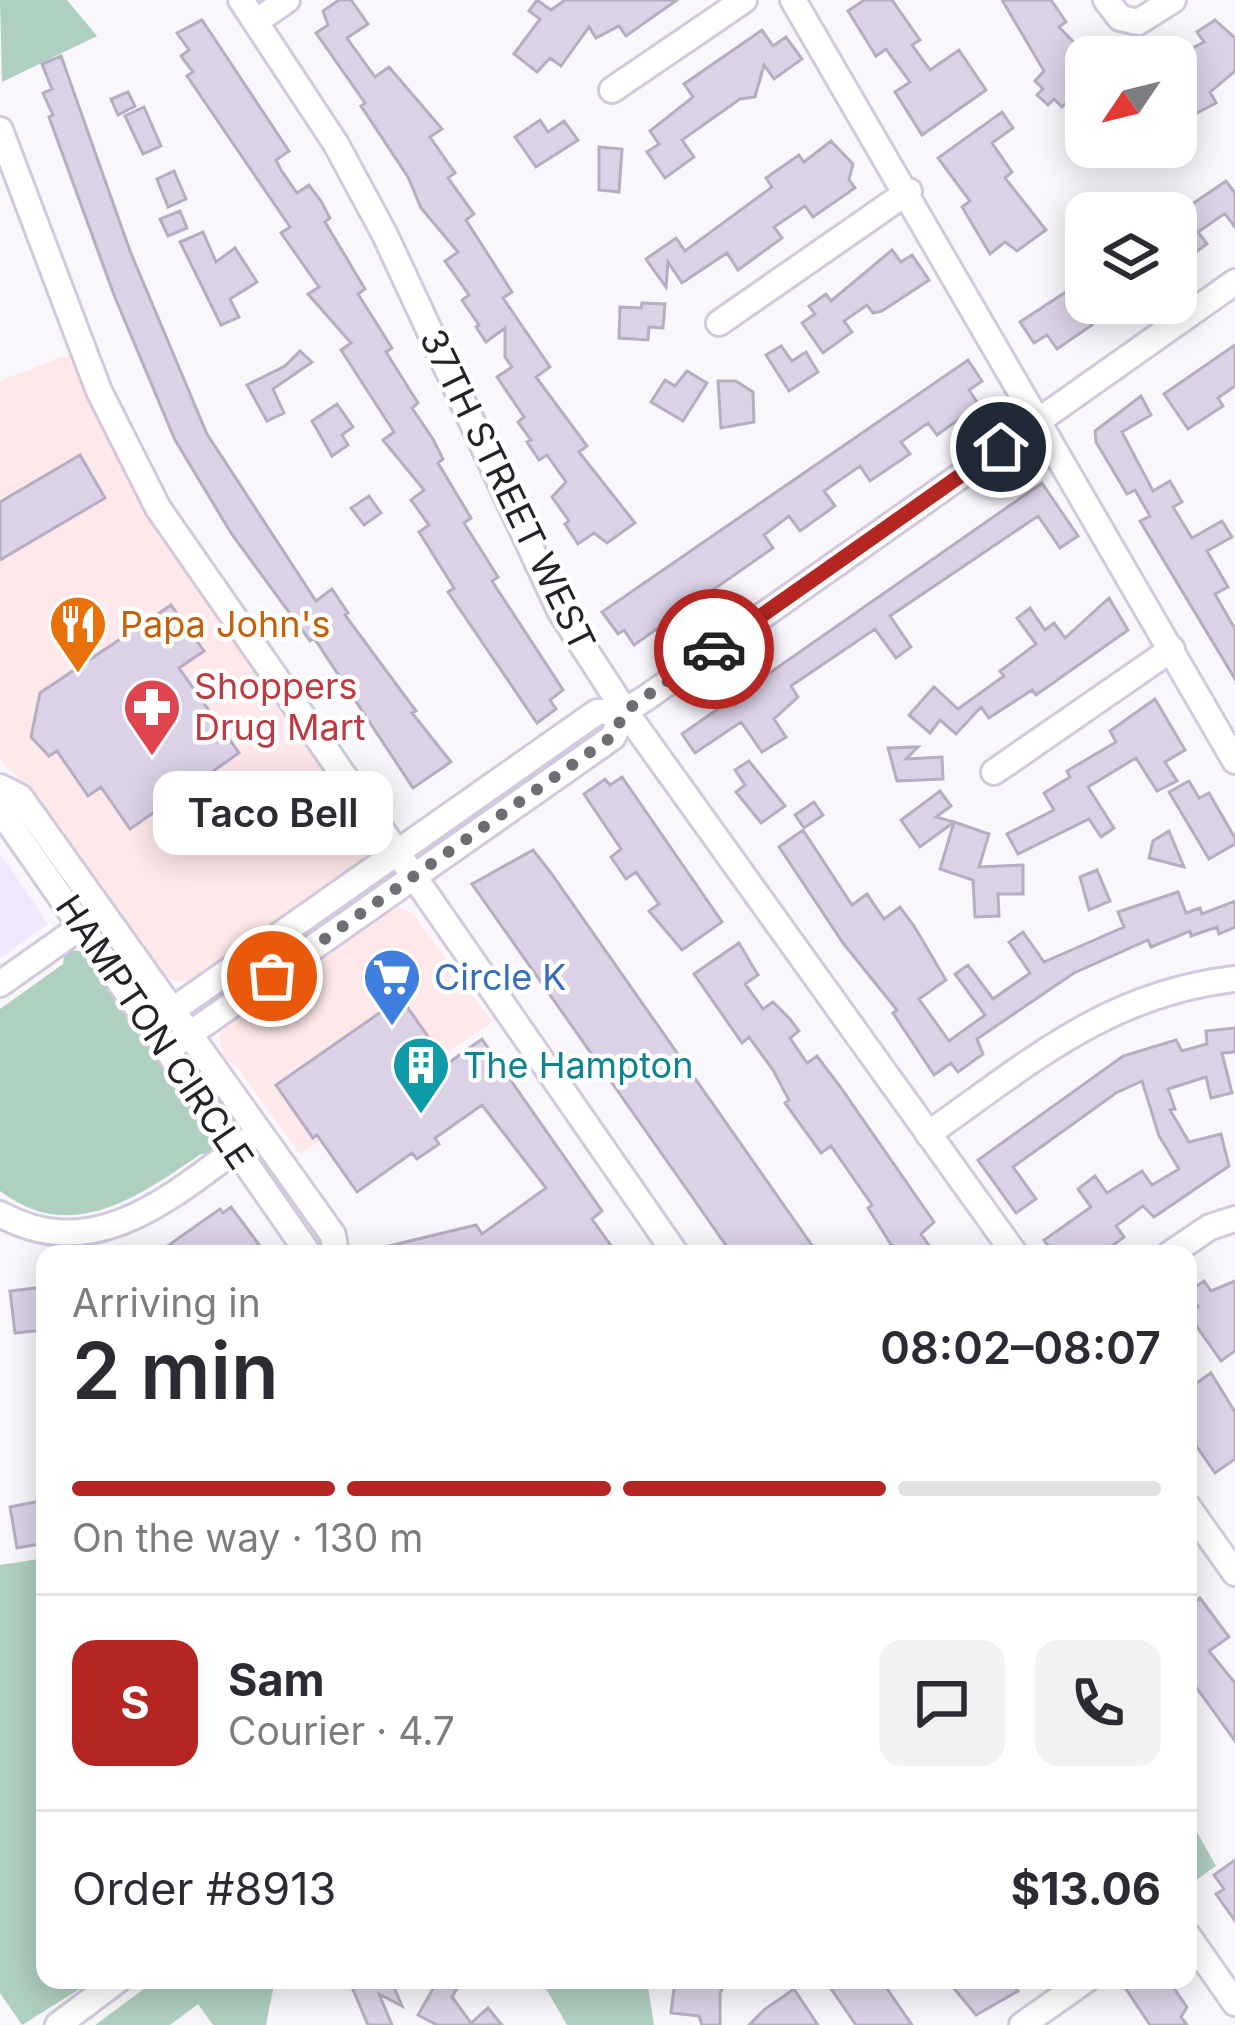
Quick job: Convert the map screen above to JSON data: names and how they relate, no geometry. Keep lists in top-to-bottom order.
{
  "streets": {
    "street": ["37TH STREET WEST", "HAMPTON CIRCLE"]
  },
  "places": {
    "restaurant": ["Papa John's"],
    "pharmacy": ["Shoppers Drug Mart"],
    "other": ["Taco Bell"],
    "supermarket": ["Circle K"],
    "building": ["The Hampton"]
  },
  "north": "bottom left",
  "page": {
    "bubble": "Taco Bell",
    "heading": ["2 min", "Arriving in", "08:02–08:07"],
    "panel": [
      "Sam",
      "Courier · 4.7",
      "Order #8913",
      "$13.06"
    ],
    "bar": "On the way · 130 m",
    "round": "S"
  }
}
